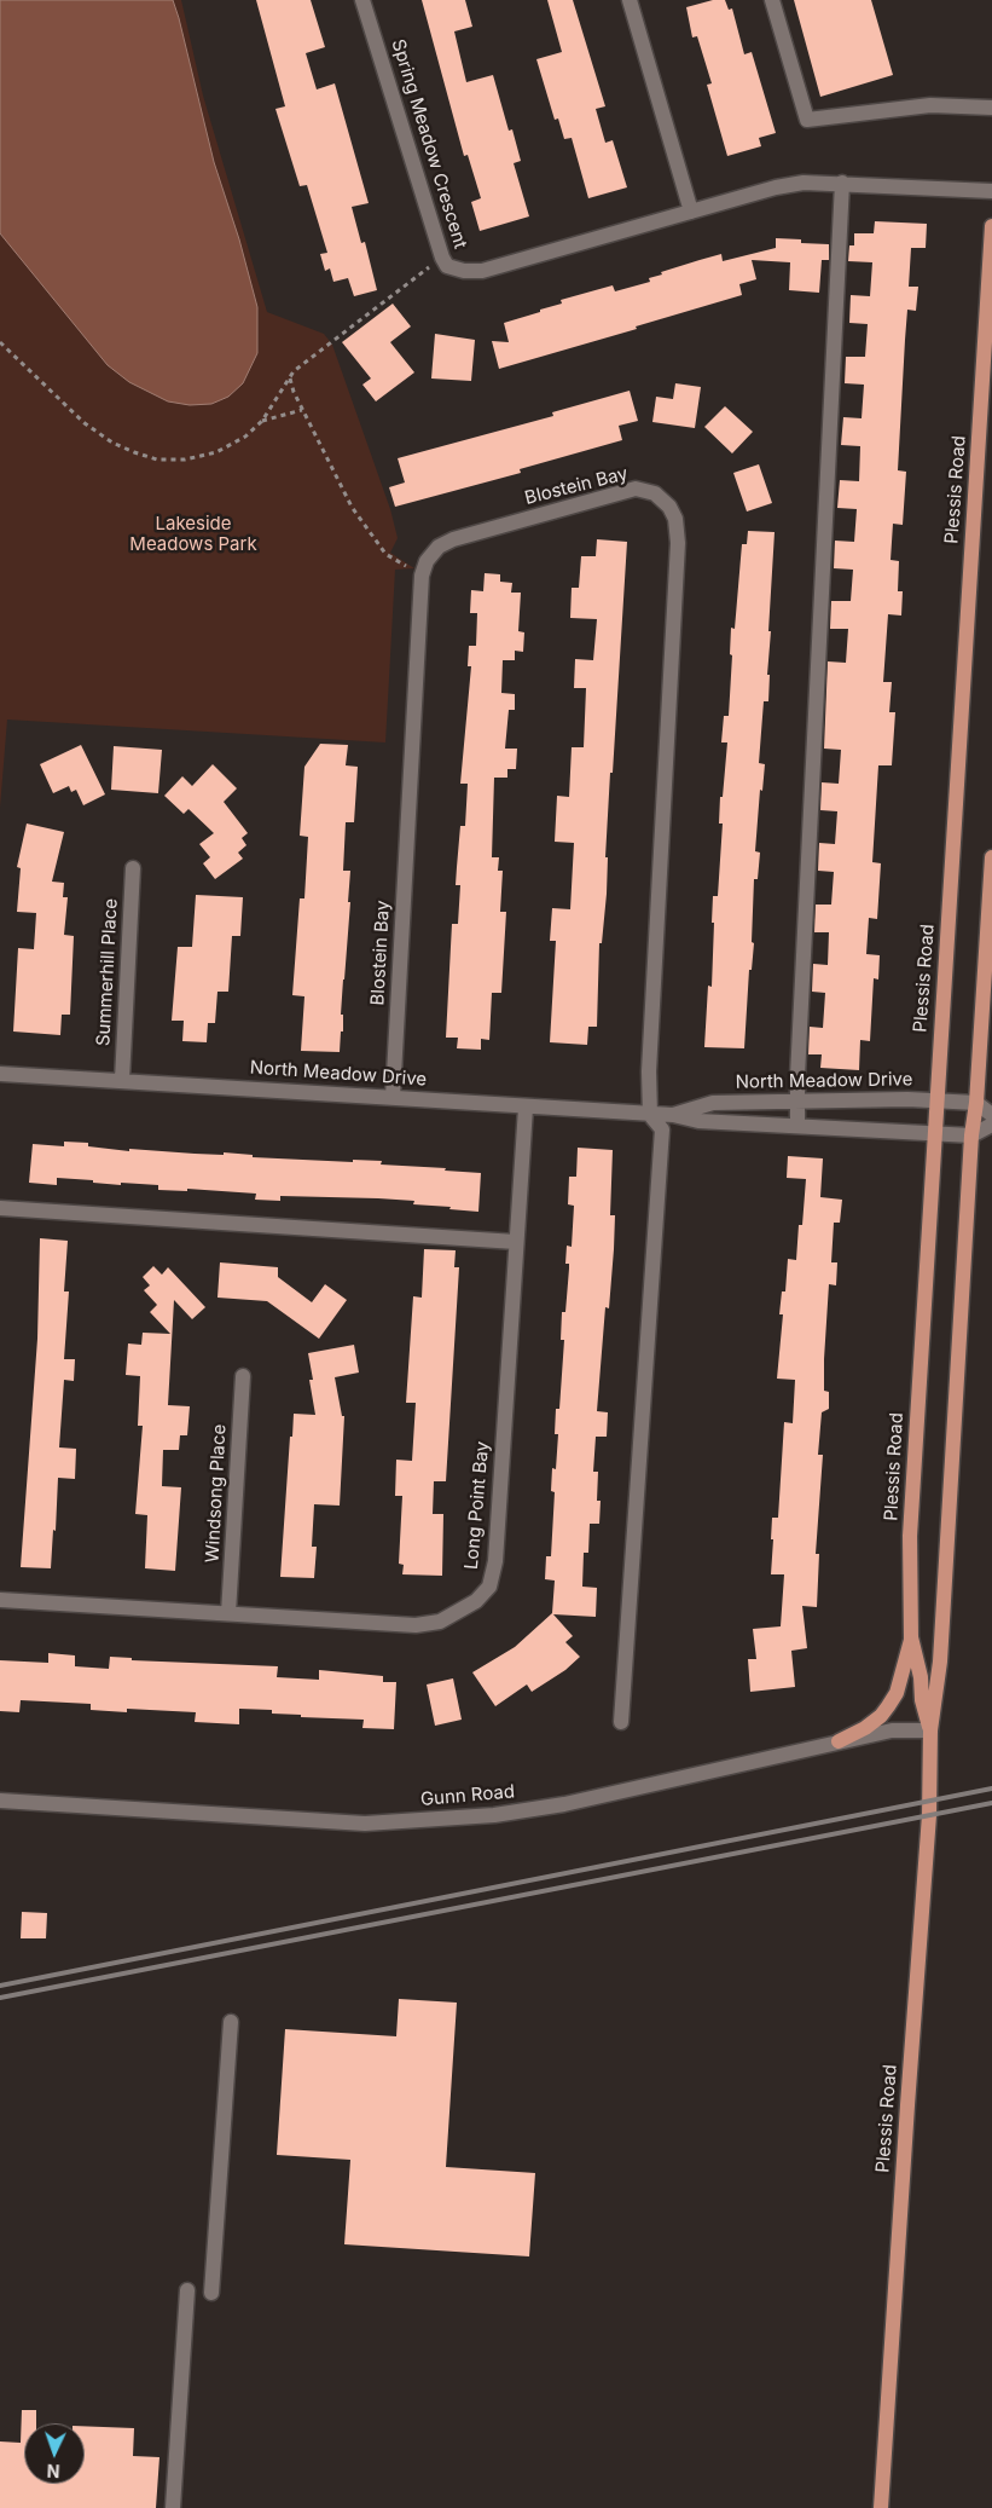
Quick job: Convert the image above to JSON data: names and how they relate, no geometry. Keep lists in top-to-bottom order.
{
  "streets": {
    "main road": ["Plessis Road"],
    "street": [
      "Spring Meadow Crescent",
      "Blostein Bay",
      "Summerhill Place",
      "North Meadow Drive",
      "Windsong Place",
      "Long Point Bay",
      "Gunn Road"
    ]
  },
  "crossings": [
    ["Blostein Bay", "North Meadow Drive"],
    ["Plessis Road", "North Meadow Drive"],
    ["Plessis Road", "Gunn Road"],
    ["Summerhill Place", "North Meadow Drive"],
    ["North Meadow Drive", "Long Point Bay"],
    ["Windsong Place", "Long Point Bay"]
  ],
  "parks": ["Lakeside Meadows Park"],
  "north": "bottom"
}
